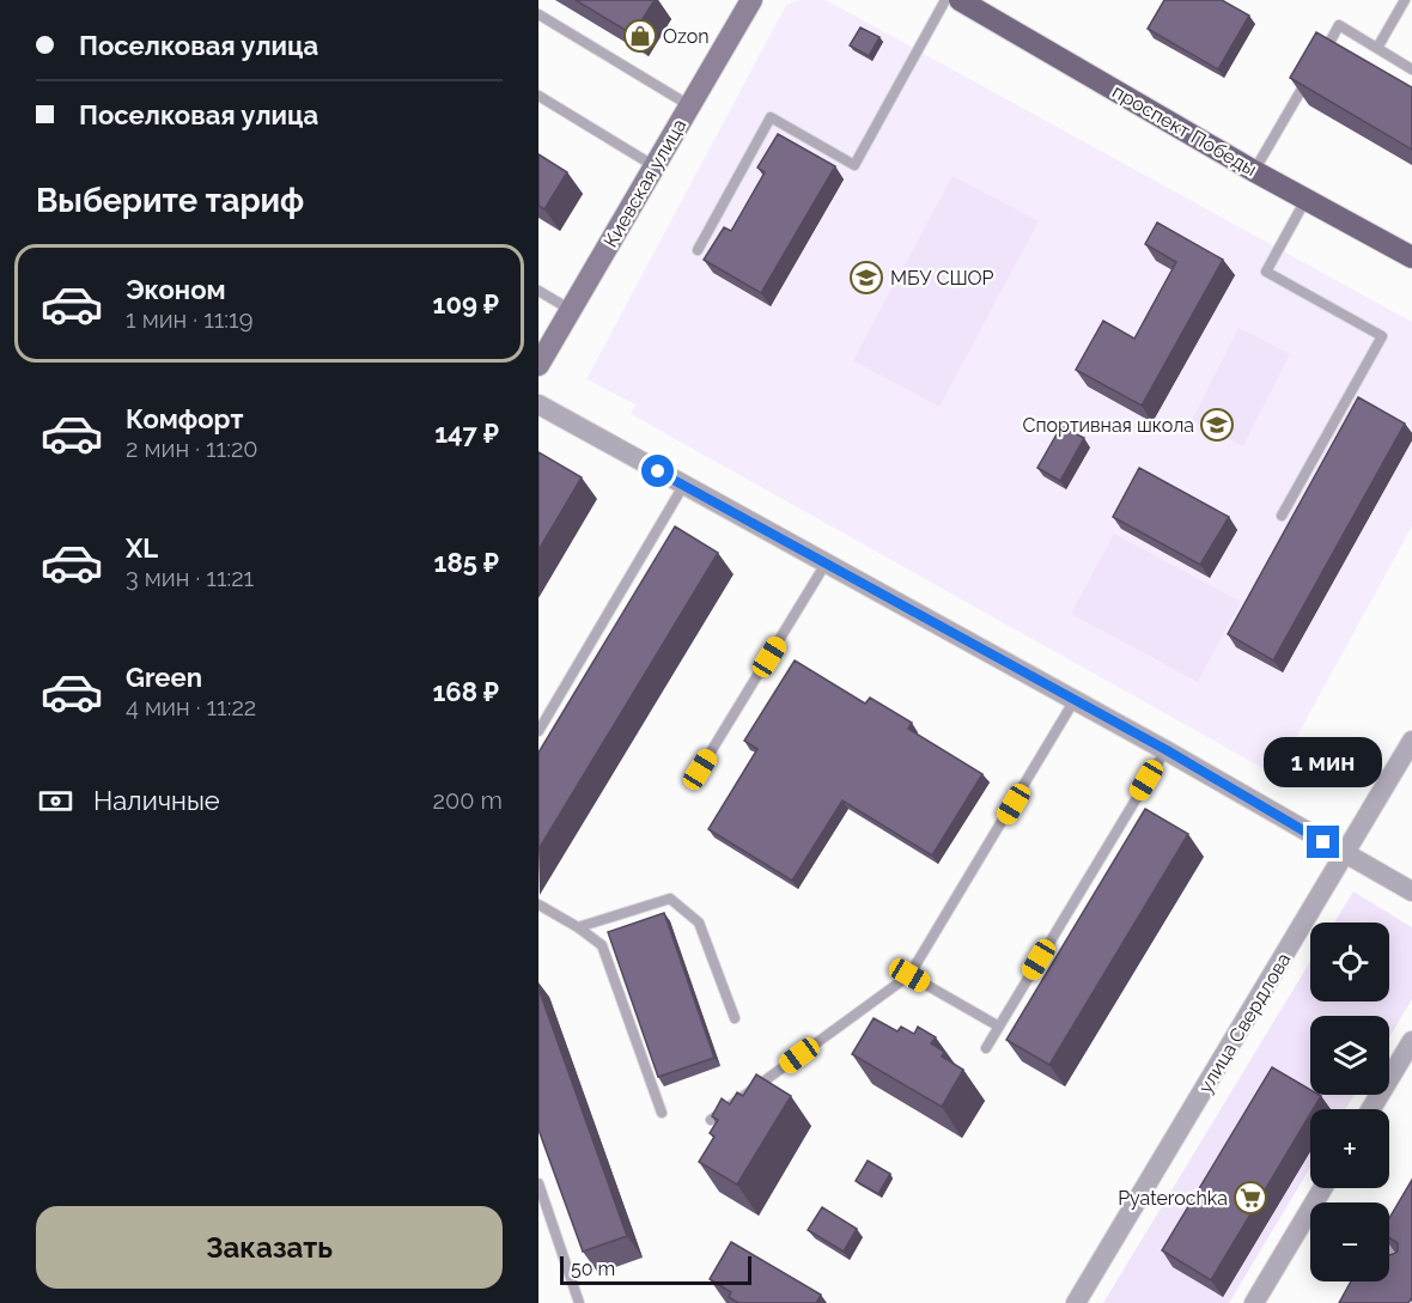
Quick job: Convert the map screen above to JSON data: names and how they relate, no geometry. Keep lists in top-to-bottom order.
{
  "streets": {
    "main road": ["проспект Победы", "Киевская улица"],
    "street": ["улица Свердлова"]
  },
  "places": {
    "shop": ["Ozon"],
    "school or university": ["МБУ СШОР", "Спортивная школа"],
    "supermarket": ["Pyaterochka"]
  },
  "scale_bar": "50 m",
  "page": {
    "banner": ["Поселковая улица", "Поселковая улица"],
    "heading": "Выберите тариф",
    "list": [
      {
        "name": "Эконом",
        "note": "1 мин · 11:19",
        "value": "109 ₽"
      },
      {
        "name": "Комфорт",
        "note": "2 мин · 11:20",
        "value": "147 ₽"
      },
      {
        "name": "XL",
        "note": "3 мин · 11:21",
        "value": "185 ₽"
      },
      {
        "name": "Green",
        "note": "4 мин · 11:22",
        "value": "168 ₽"
      }
    ],
    "bubble": "1 мин",
    "pay": ["Наличные", "200 m"],
    "map_buttons": ["+", "−"],
    "buttons": "Заказать",
    "scale": "50 m"
  }
}
